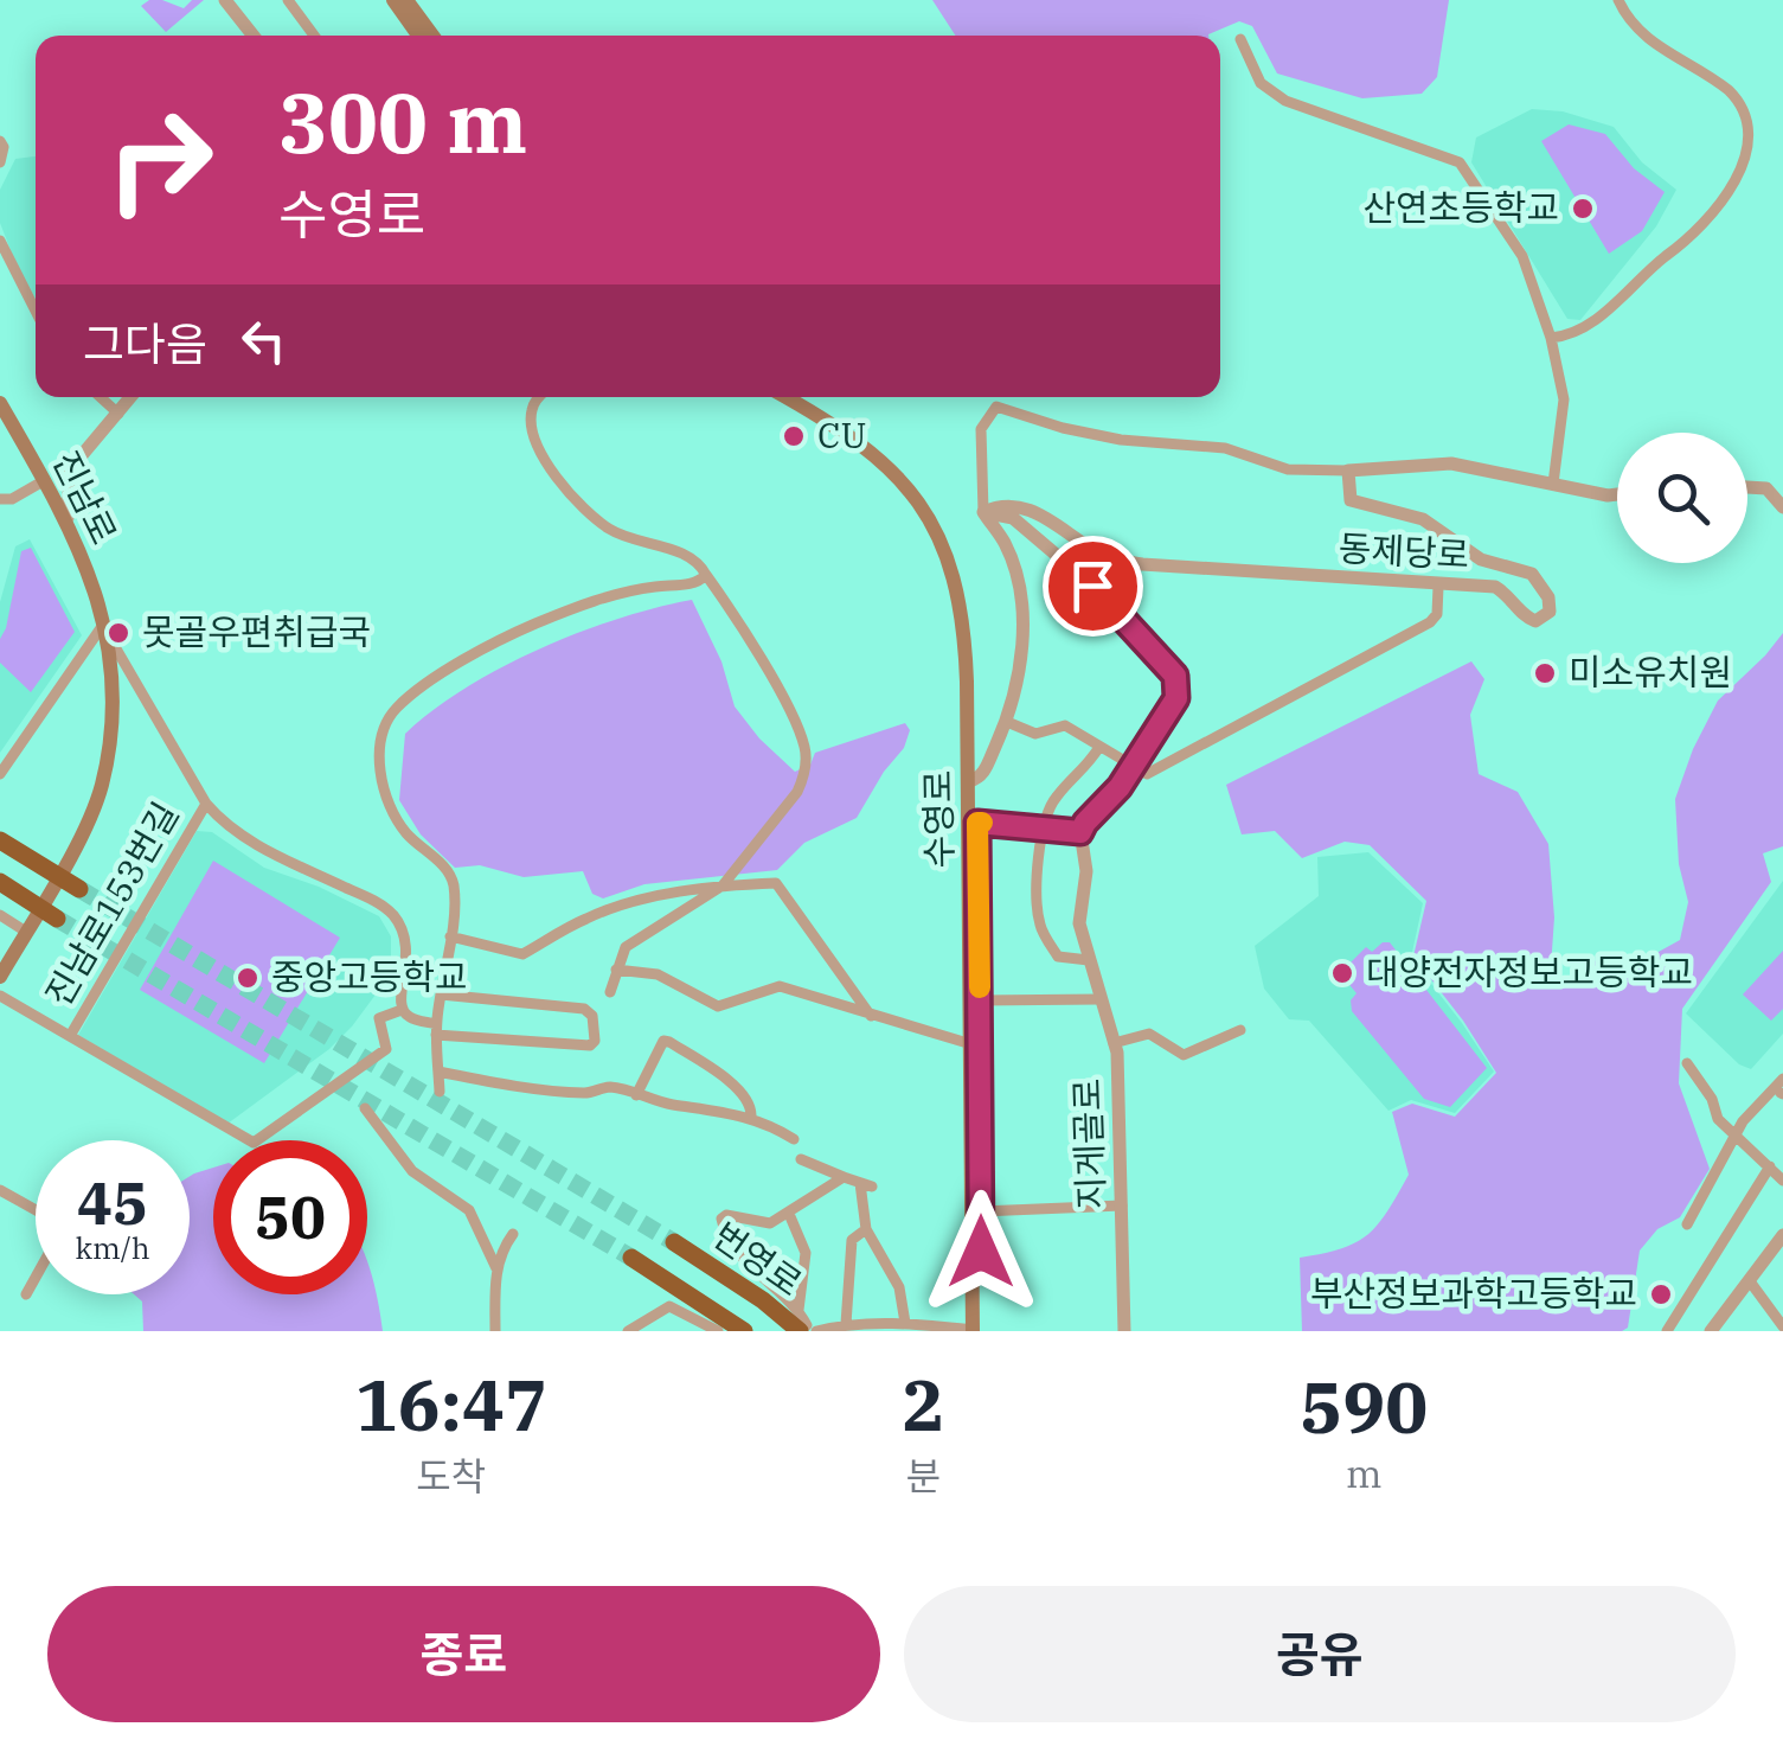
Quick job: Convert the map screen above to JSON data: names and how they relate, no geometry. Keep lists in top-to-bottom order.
{
  "streets": {
    "highway": ["번영로"],
    "main road": ["진남로", "수영로"],
    "street": ["동제당로", "진남로153번길", "지게골로"]
  },
  "places": [
    "산연초등학교",
    "CU",
    "못골우편취급국",
    "미소유치원",
    "대양전자정보고등학교",
    "중앙고등학교",
    "부산정보과학고등학교"
  ],
  "page": {
    "turn": ["300 m", "수영로"],
    "then": "그다음",
    "speed": "45 km/h",
    "limit": "50",
    "eta": [
      "16:47",
      "도착",
      "2",
      "분",
      "590",
      "m"
    ],
    "buttons": ["종료", "공유"]
  }
}
